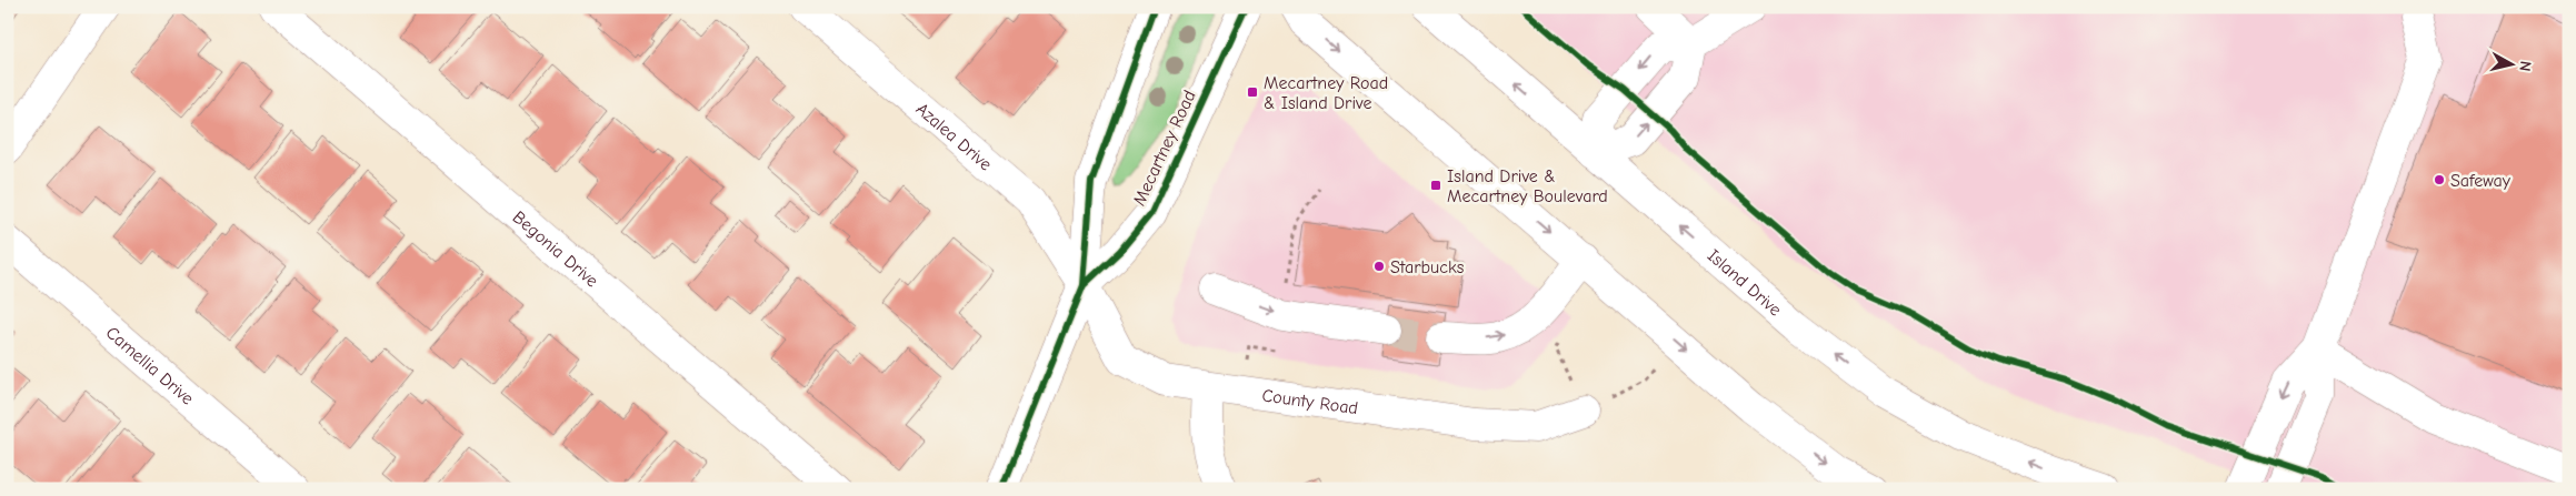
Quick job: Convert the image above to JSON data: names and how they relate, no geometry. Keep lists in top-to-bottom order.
{
  "streets": {
    "main road": [
      "Azalea Drive",
      "Mecartney Road",
      "Begonia Drive",
      "Island Drive",
      "Camellia Drive",
      "County Road"
    ]
  },
  "crossings": [
    ["Azalea Drive", "Mecartney Road"],
    ["Azalea Drive", "County Road"],
    ["Mecartney Road", "County Road"]
  ],
  "places": {
    "transit": ["Mecartney Road & Island Drive", "Island Drive & Mecartney Boulevard"],
    "other": ["Safeway", "Starbucks"]
  },
  "north": "right"
}
